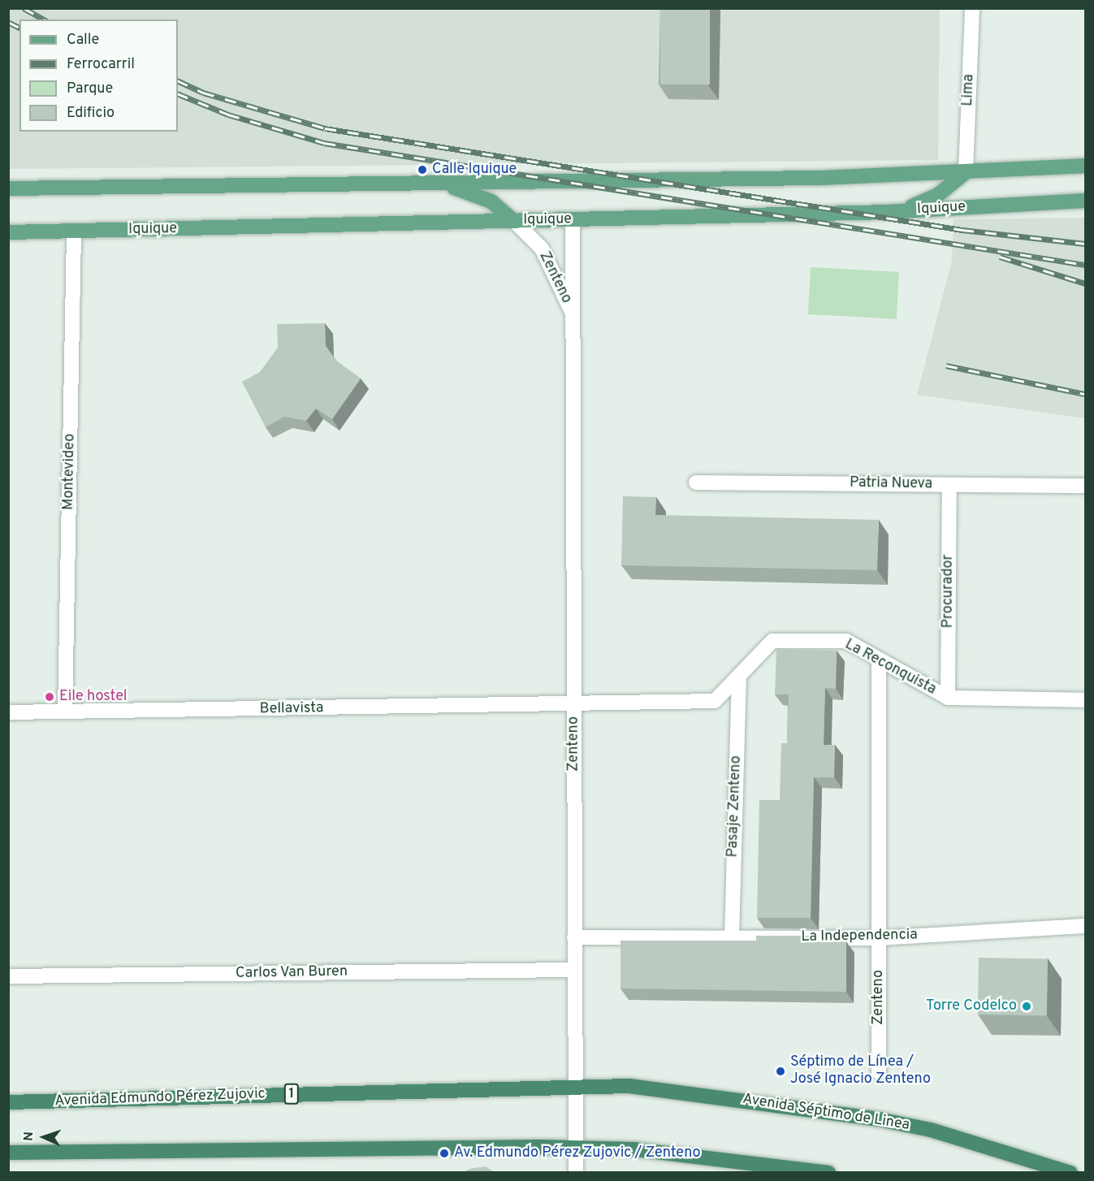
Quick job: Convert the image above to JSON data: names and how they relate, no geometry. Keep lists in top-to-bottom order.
{
  "streets": {
    "highway": ["1", "Avenida Edmundo Pérez Zujovic", "Avenida Séptimo de Linea"],
    "main road": ["Iquique"],
    "street": [
      "Lima",
      "Zenteno",
      "Montevideo",
      "Patria Nueva",
      "Procurador",
      "La Reconquista",
      "Bellavista",
      "Pasaje Zenteno",
      "La Independencia",
      "Carlos Van Buren"
    ]
  },
  "crossings": [
    ["Iquique", "Zenteno"],
    ["Iquique", "Montevideo"],
    ["Zenteno", "La Reconquista"],
    ["Zenteno", "Bellavista"],
    ["Zenteno", "La Independencia"],
    ["Zenteno", "Carlos Van Buren"],
    ["Zenteno", "Avenida Edmundo Pérez Zujovic"],
    ["Zenteno", "Avenida Séptimo de Linea"],
    ["Montevideo", "Bellavista"],
    ["Patria Nueva", "Procurador"],
    ["Procurador", "La Reconquista"],
    ["La Reconquista", "Bellavista"],
    ["La Reconquista", "Pasaje Zenteno"],
    ["Pasaje Zenteno", "La Independencia"],
    ["Avenida Edmundo Pérez Zujovic", "Avenida Séptimo de Linea"]
  ],
  "places": [
    "Calle Iquique",
    "Eile hostel",
    "Torre Codelco",
    "Séptimo de Línea / José Ignacio Zenteno",
    "Av. Edmundo Pérez Zujovic / Zenteno"
  ],
  "legend": [
    "Calle",
    "Ferrocarril",
    "Parque",
    "Edificio"
  ],
  "north": "left"
}
